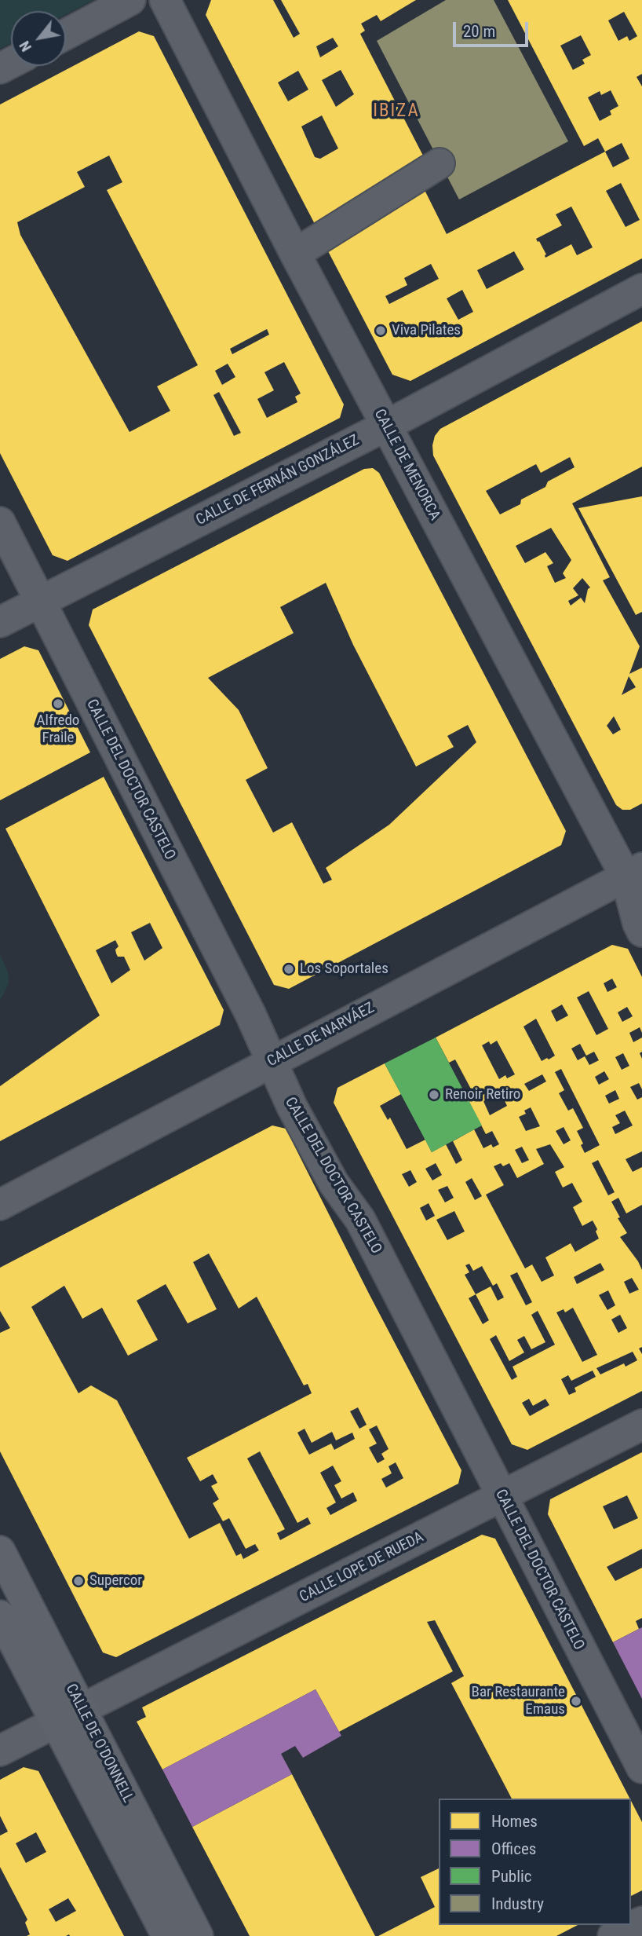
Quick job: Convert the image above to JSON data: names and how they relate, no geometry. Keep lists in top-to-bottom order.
{
  "streets": {
    "main road": ["CALLE DE O'DONNELL"],
    "street": [
      "CALLE DE MENORCA",
      "CALLE DE FERNÁN GONZÁLEZ",
      "CALLE DEL DOCTOR CASTELO",
      "CALLE DE NARVÁEZ",
      "CALLE LOPE DE RUEDA"
    ]
  },
  "crossings": [
    ["CALLE DE MENORCA", "CALLE DE FERNÁN GONZÁLEZ"],
    ["CALLE DE MENORCA", "CALLE DE NARVÁEZ"],
    ["CALLE DE FERNÁN GONZÁLEZ", "CALLE DEL DOCTOR CASTELO"],
    ["CALLE DEL DOCTOR CASTELO", "CALLE DE NARVÁEZ"],
    ["CALLE DEL DOCTOR CASTELO", "CALLE LOPE DE RUEDA"],
    ["CALLE LOPE DE RUEDA", "CALLE DE O'DONNELL"]
  ],
  "districts": ["IBIZA"],
  "places": [
    "Viva Pilates",
    "Alfredo Fraile",
    "Los Soportales",
    "Renoir Retiro",
    "Supercor",
    "Bar Restaurante Emaus"
  ],
  "legend": [
    "Homes",
    "Offices",
    "Public",
    "Industry"
  ],
  "scale_bar": "20 m",
  "north": "bottom left"
}
